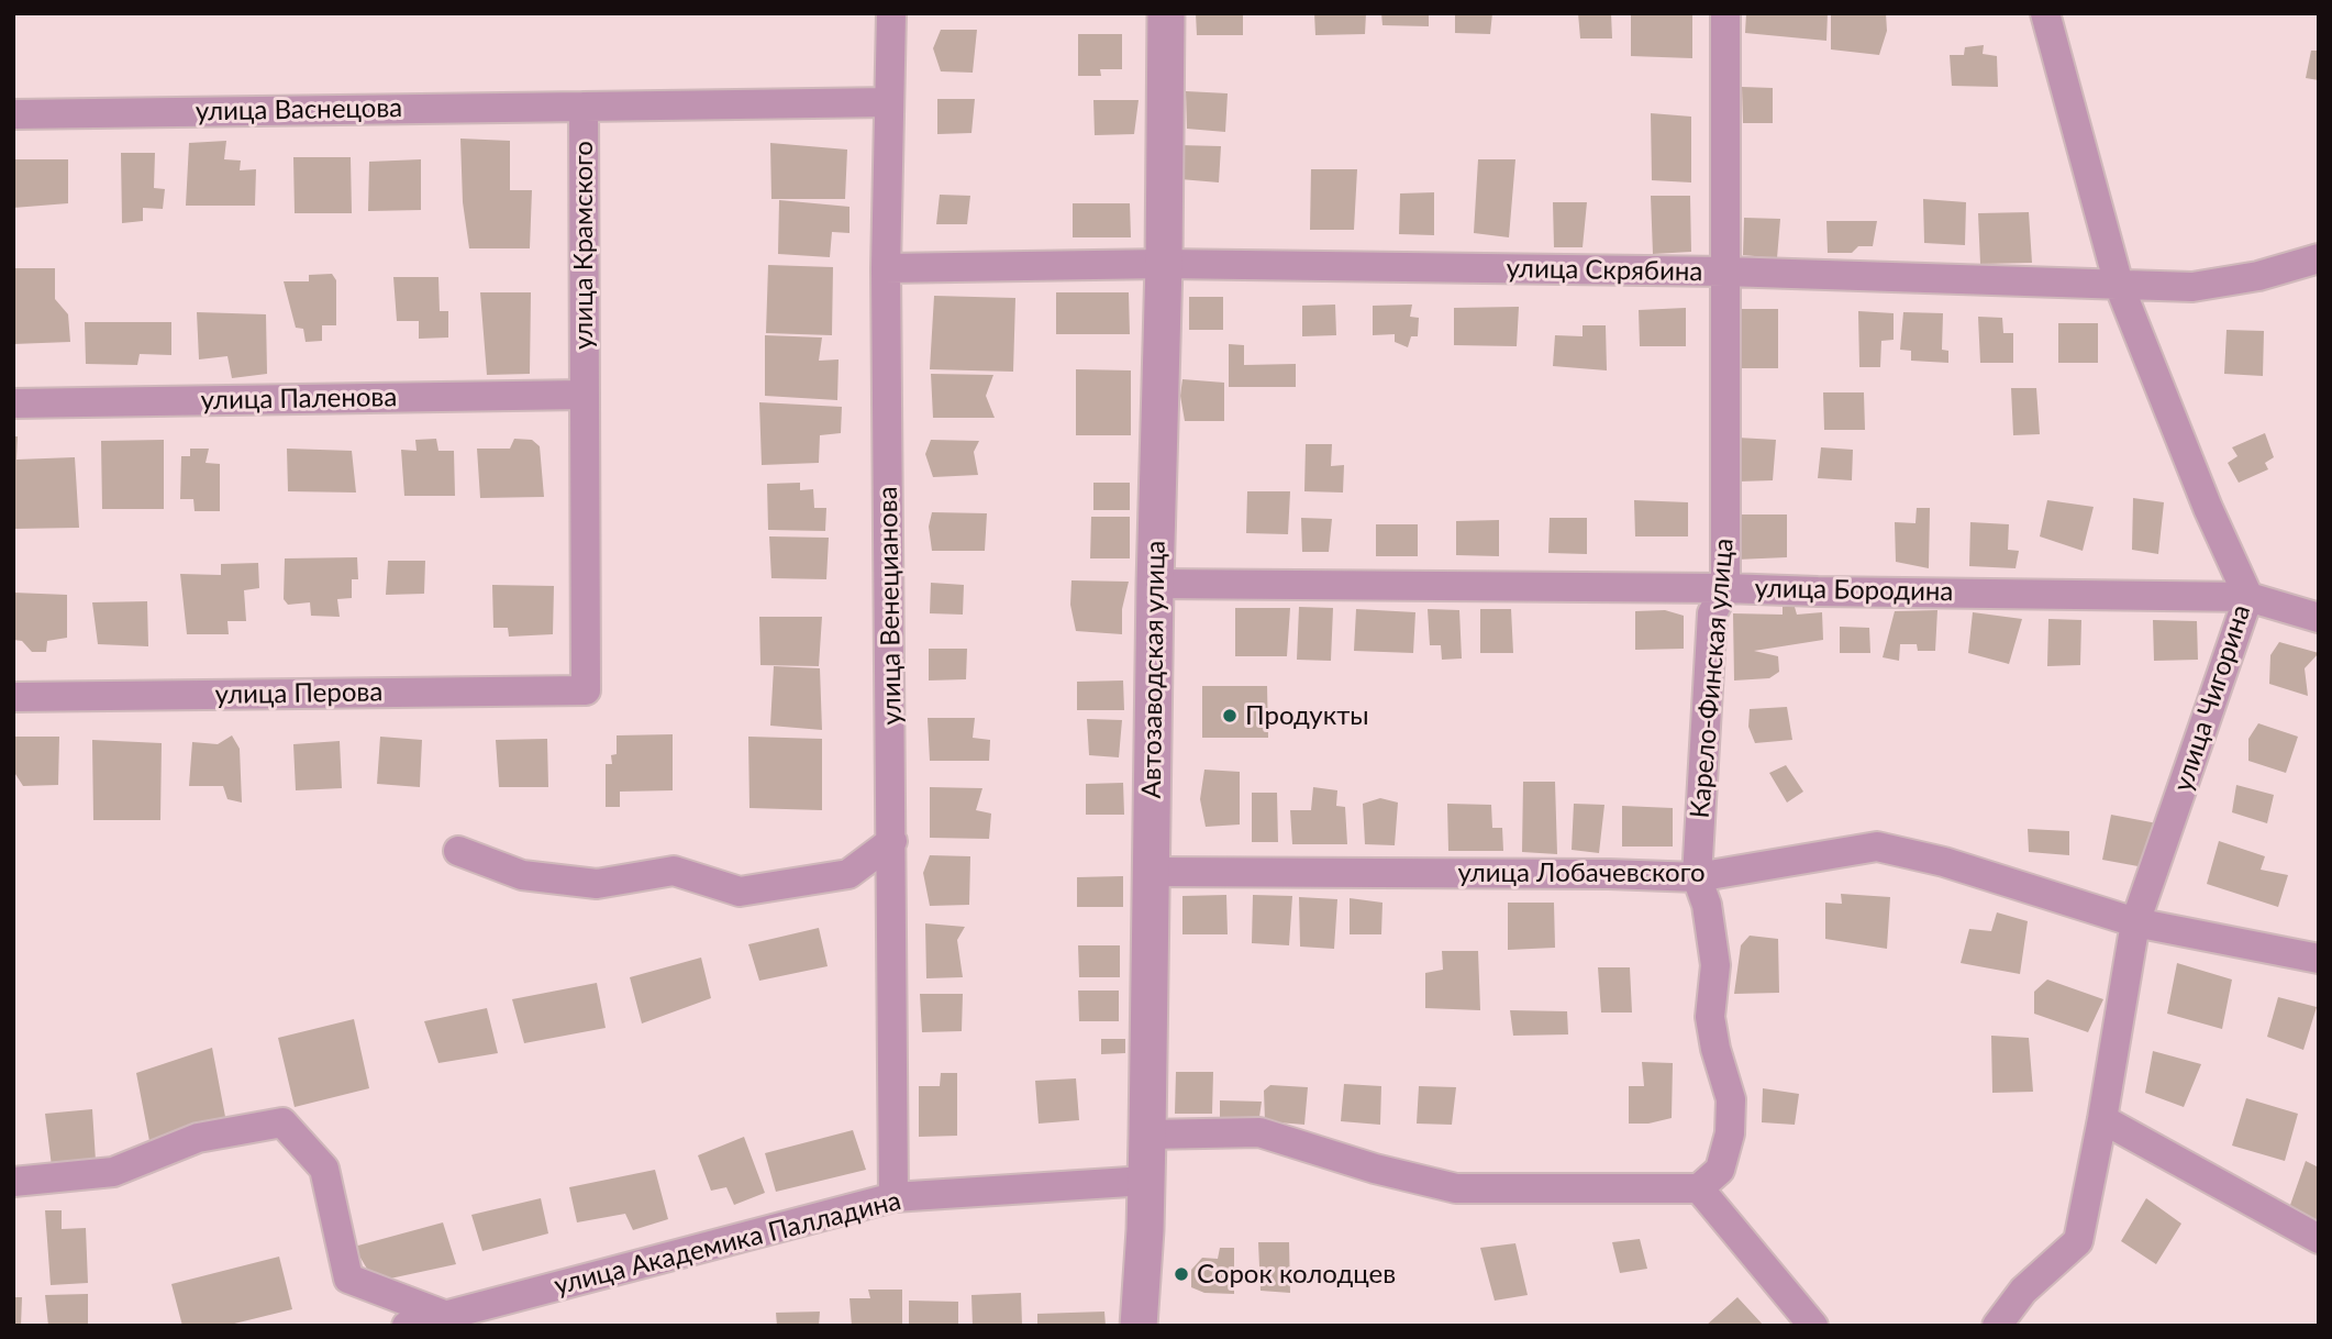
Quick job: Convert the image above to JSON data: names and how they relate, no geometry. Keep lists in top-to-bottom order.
{
  "streets": {
    "street": [
      "улица Васнецова",
      "улица Крамского",
      "улица Скрябина",
      "улица Паленова",
      "улица Бородина",
      "улица Венецианова",
      "Автозаводская улица",
      "Карело-Финская улица",
      "улица Перова",
      "улица Чигорина",
      "улица Лобачевского",
      "улица Академика Палладина"
    ]
  },
  "crossings": [
    ["улица Васнецова", "улица Крамского"],
    ["улица Крамского", "улица Паленова"],
    ["улица Крамского", "улица Венецианова"],
    ["улица Крамского", "улица Перова"],
    ["улица Скрябина", "улица Венецианова"],
    ["улица Скрябина", "Автозаводская улица"],
    ["улица Скрябина", "Карело-Финская улица"],
    ["улица Скрябина", "улица Чигорина"],
    ["улица Бородина", "Автозаводская улица"],
    ["улица Бородина", "Карело-Финская улица"],
    ["улица Бородина", "улица Чигорина"],
    ["улица Венецианова", "улица Академика Палладина"],
    ["Автозаводская улица", "улица Лобачевского"],
    ["Автозаводская улица", "улица Академика Палладина"],
    ["Карело-Финская улица", "улица Лобачевского"],
    ["улица Чигорина", "улица Лобачевского"]
  ],
  "places": ["Продукты", "Сорок колодцев"]
}
